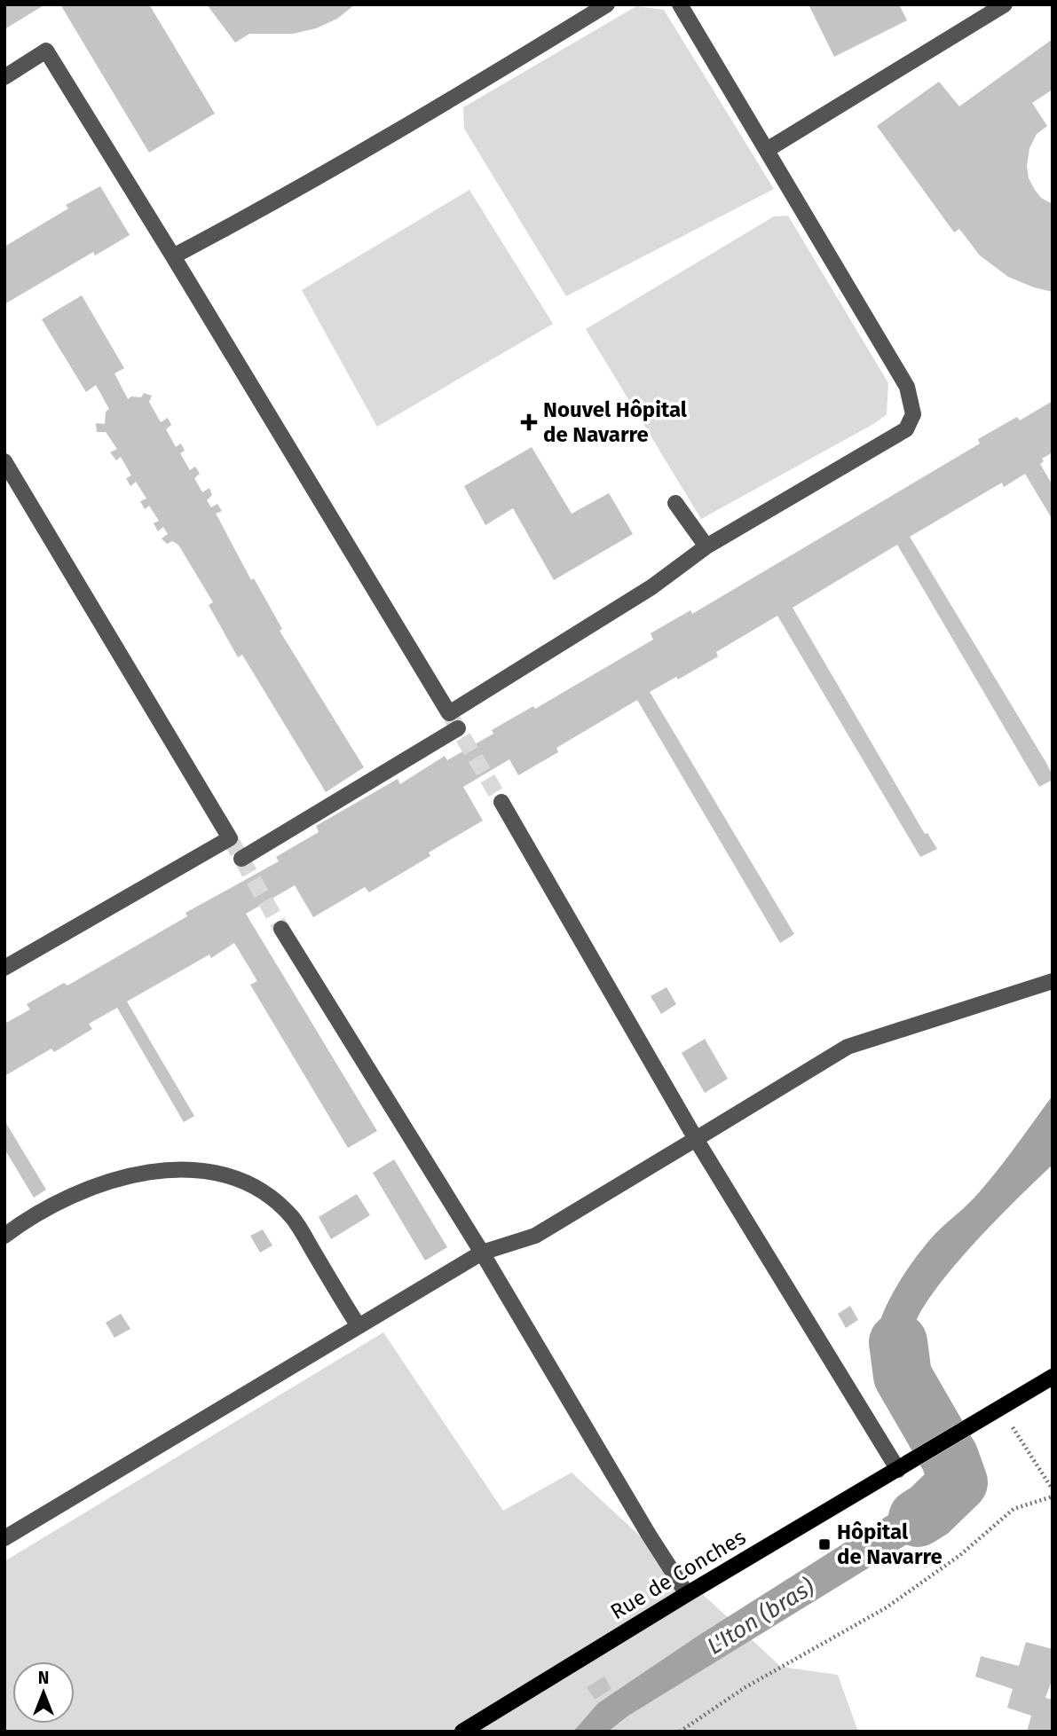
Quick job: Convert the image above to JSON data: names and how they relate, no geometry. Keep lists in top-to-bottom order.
{
  "streets": {
    "main road": ["Rue de Conches"]
  },
  "water": ["L'Iton (bras)"],
  "places": {
    "health": ["Nouvel Hôpital de Navarre"],
    "transit": ["Hôpital de Navarre"]
  },
  "north": "top"
}
